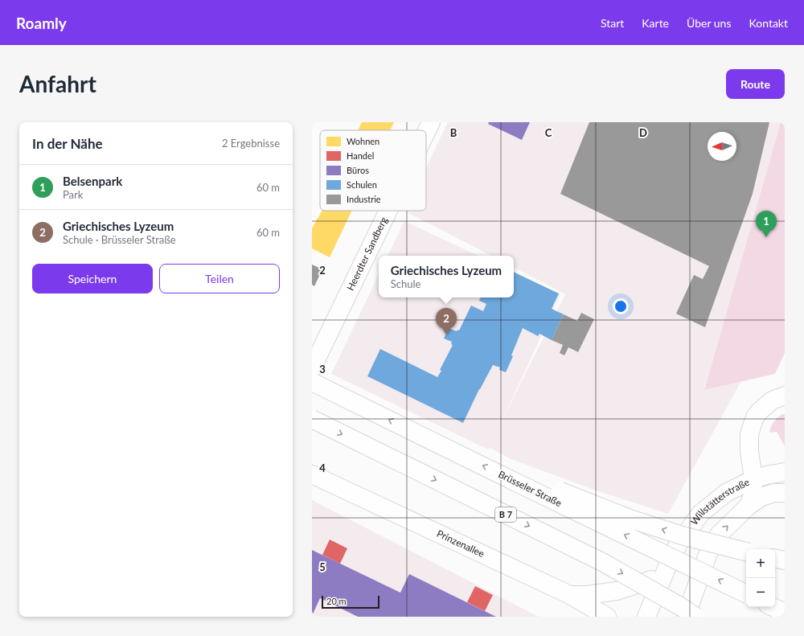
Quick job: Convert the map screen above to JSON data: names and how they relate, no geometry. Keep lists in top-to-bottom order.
{
  "streets": {
    "main road": [
      "Heerdter Sandberg",
      "Brüsseler Straße",
      "Willstätterstraße",
      "B 7",
      "Prinzenallee"
    ]
  },
  "legend": [
    "Wohnen",
    "Handel",
    "Büros",
    "Schulen",
    "Industrie"
  ],
  "scale_bar": "20 m",
  "north": "left",
  "page": {
    "header": "Roamly",
    "nav": [
      "Start",
      "Karte",
      "Über uns",
      "Kontakt"
    ],
    "buttons": [
      "Route",
      ["Speichern", "Teilen"]
    ],
    "title": "Anfahrt",
    "heading": ["In der Nähe", "2 Ergebnisse"],
    "list": [
      {
        "mark": "1",
        "name": "Belsenpark",
        "note": "Park",
        "value": "60 m"
      },
      {
        "mark": "2",
        "name": "Griechisches Lyzeum",
        "note": "Schule · Brüsseler Straße",
        "value": "60 m"
      }
    ],
    "pins": ["1", "2"],
    "popup": ["Griechisches Lyzeum", "Schule"],
    "map_buttons": ["+", "−"],
    "scale": "20 m"
  },
  "grid": {
    "columns": ["B", "C", "D"],
    "rows": [
      "2",
      "3",
      "4",
      "5"
    ]
  }
}
